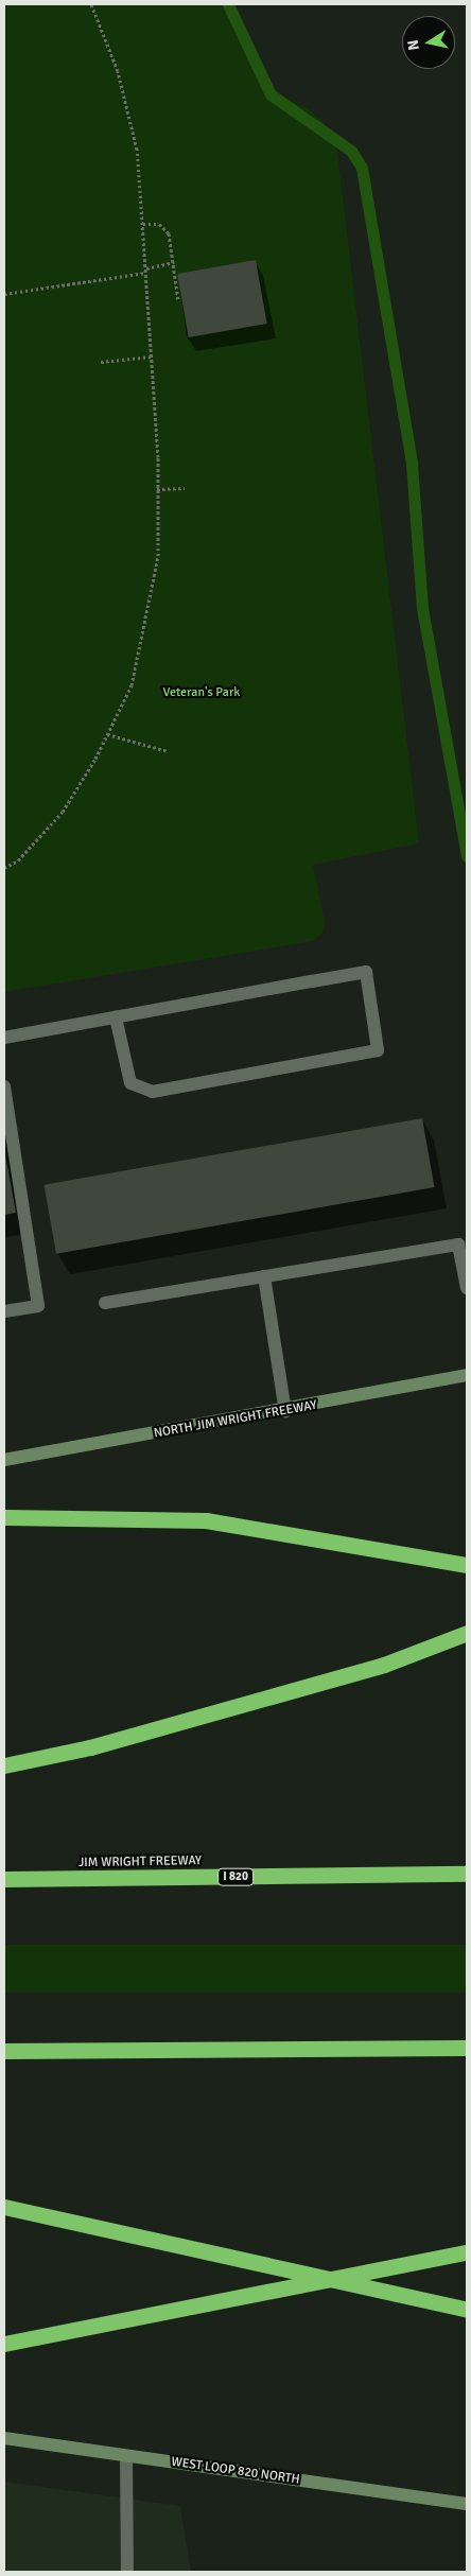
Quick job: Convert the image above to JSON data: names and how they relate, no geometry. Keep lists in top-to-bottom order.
{
  "streets": {
    "highway": ["JIM WRIGHT FREEWAY", "I 820"],
    "main road": ["NORTH JIM WRIGHT FREEWAY", "WEST LOOP 820 NORTH"]
  },
  "parks": ["Veteran's Park"],
  "north": "left"
}
